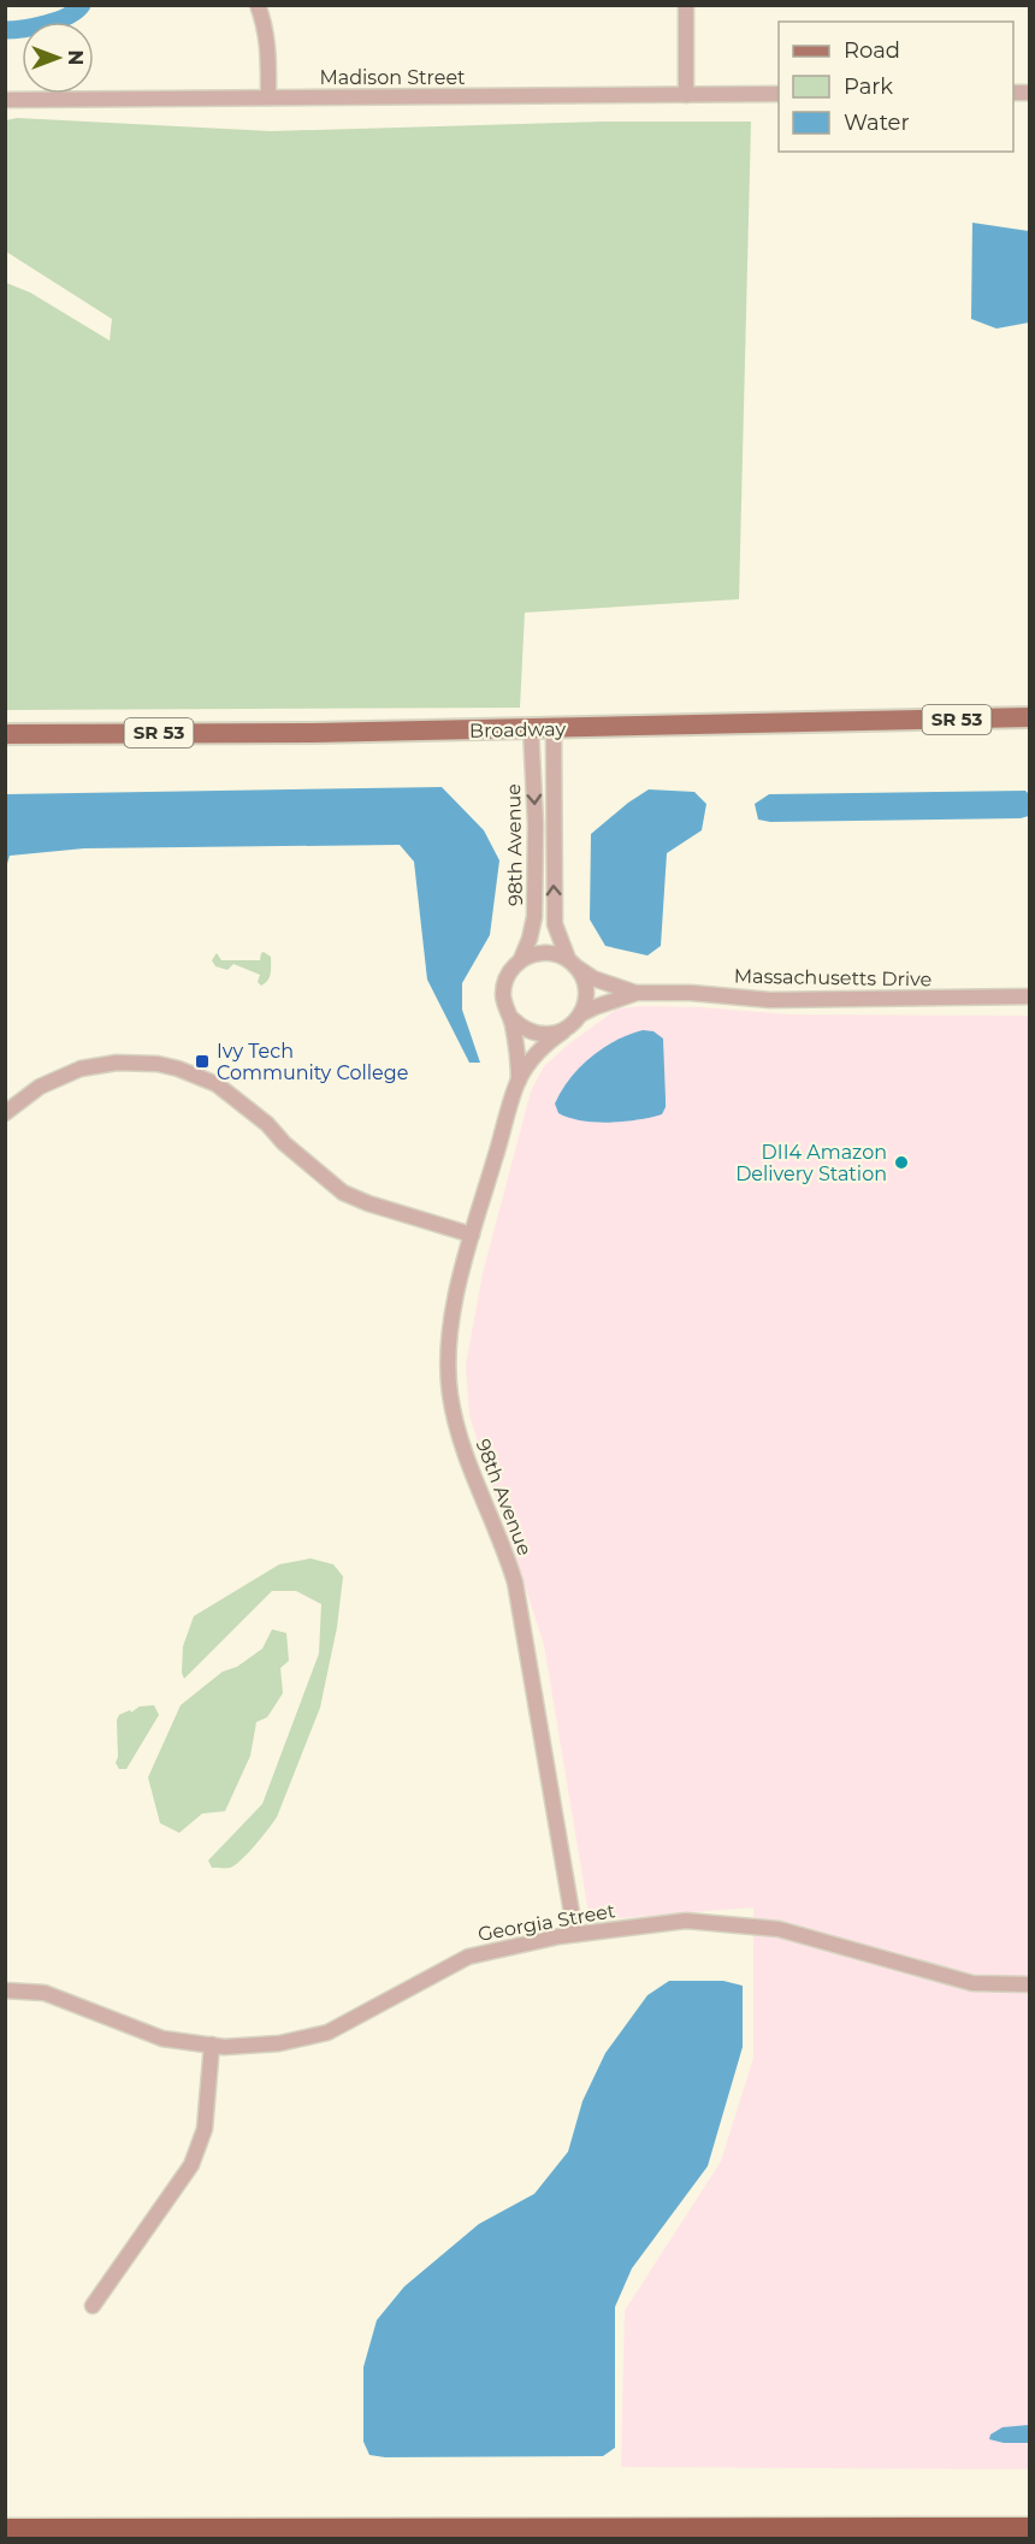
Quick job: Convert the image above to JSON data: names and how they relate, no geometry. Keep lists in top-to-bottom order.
{
  "streets": {
    "main road": ["SR 53", "Broadway"],
    "street": [
      "Madison Street",
      "98th Avenue",
      "Massachusetts Drive",
      "Georgia Street"
    ]
  },
  "crossings": [
    ["Broadway", "98th Avenue"],
    ["98th Avenue", "Georgia Street"]
  ],
  "places": {
    "transit": ["Ivy Tech Community College"],
    "other": ["DII4 Amazon Delivery Station"]
  },
  "legend": ["Road", "Park", "Water"],
  "north": "right"
}
